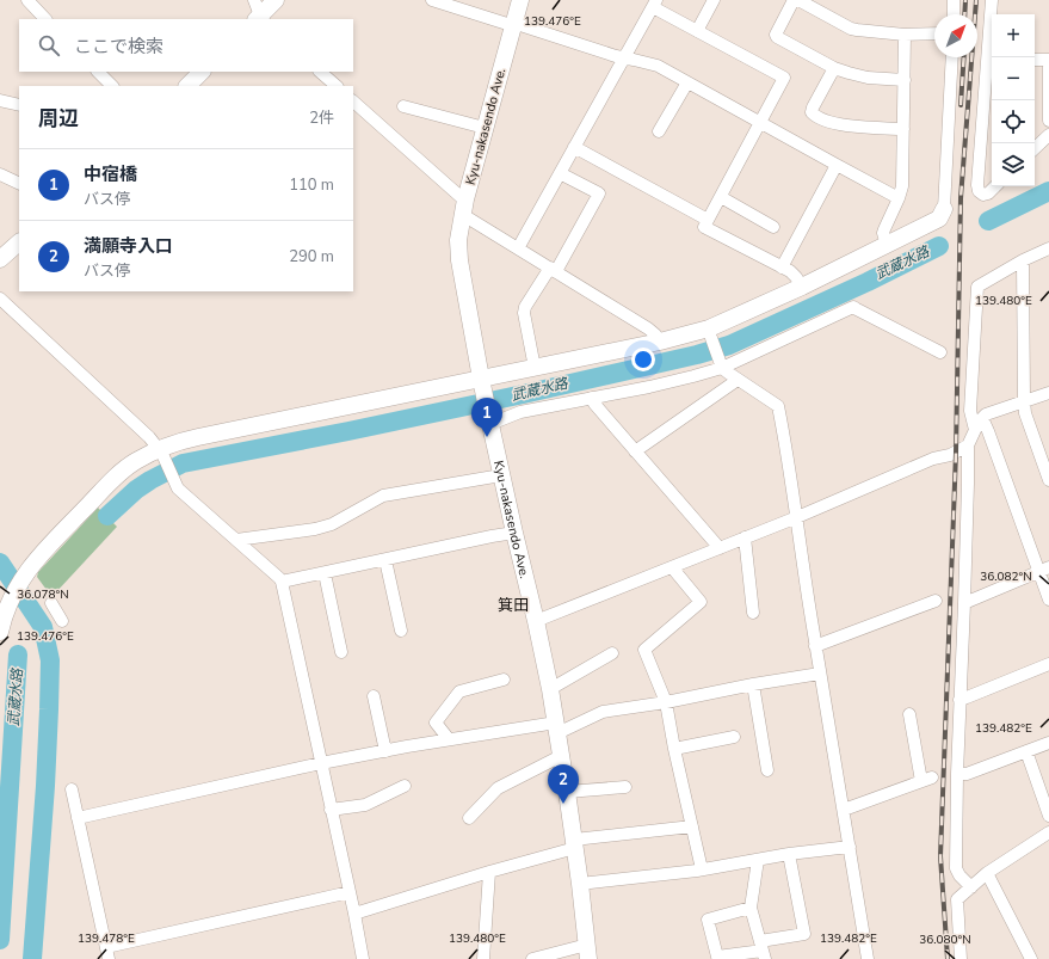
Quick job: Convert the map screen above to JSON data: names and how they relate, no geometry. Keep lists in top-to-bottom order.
{
  "streets": {
    "street": ["Kyu-nakasendo Ave."]
  },
  "districts": ["箕田"],
  "water": ["武蔵水路"],
  "north": "top right",
  "page": {
    "map_buttons": ["+", "−"],
    "search": "ここで検索",
    "heading": ["周辺", "2件"],
    "list": [
      {
        "mark": "1",
        "name": "中宿橋",
        "note": "バス停",
        "value": "110 m"
      },
      {
        "mark": "2",
        "name": "満願寺入口",
        "note": "バス停",
        "value": "290 m"
      }
    ],
    "pins": ["1", "2"]
  },
  "coordinates": [
    "139.476°E",
    "139.480°E",
    "36.082°N",
    "36.078°N",
    "139.482°E",
    "139.478°E",
    "36.080°N"
  ]
}
